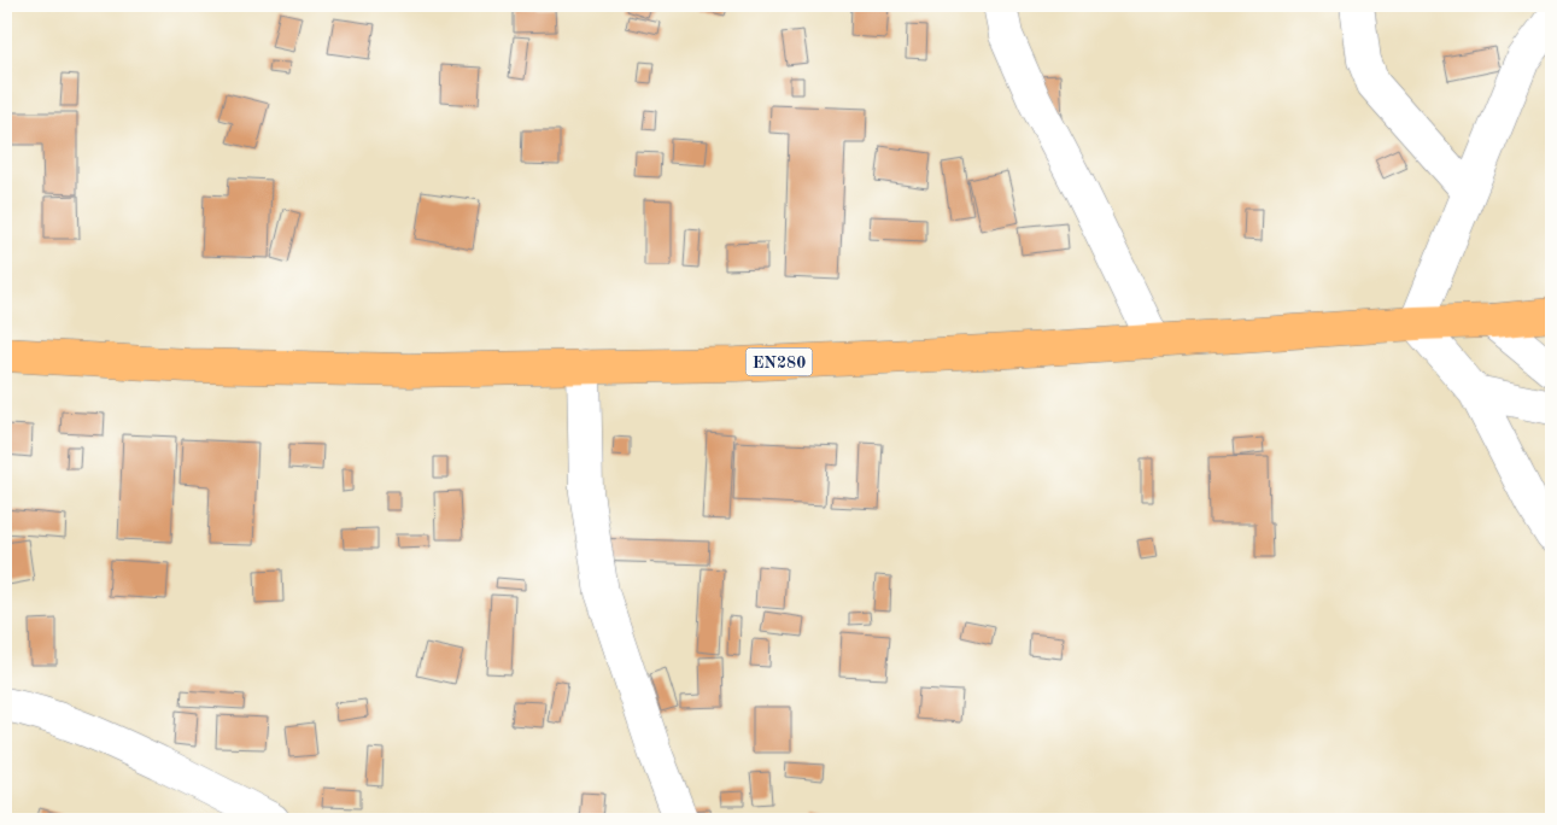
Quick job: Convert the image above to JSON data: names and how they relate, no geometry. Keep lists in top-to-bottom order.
{
  "streets": {
    "main road": ["EN280"]
  }
}
